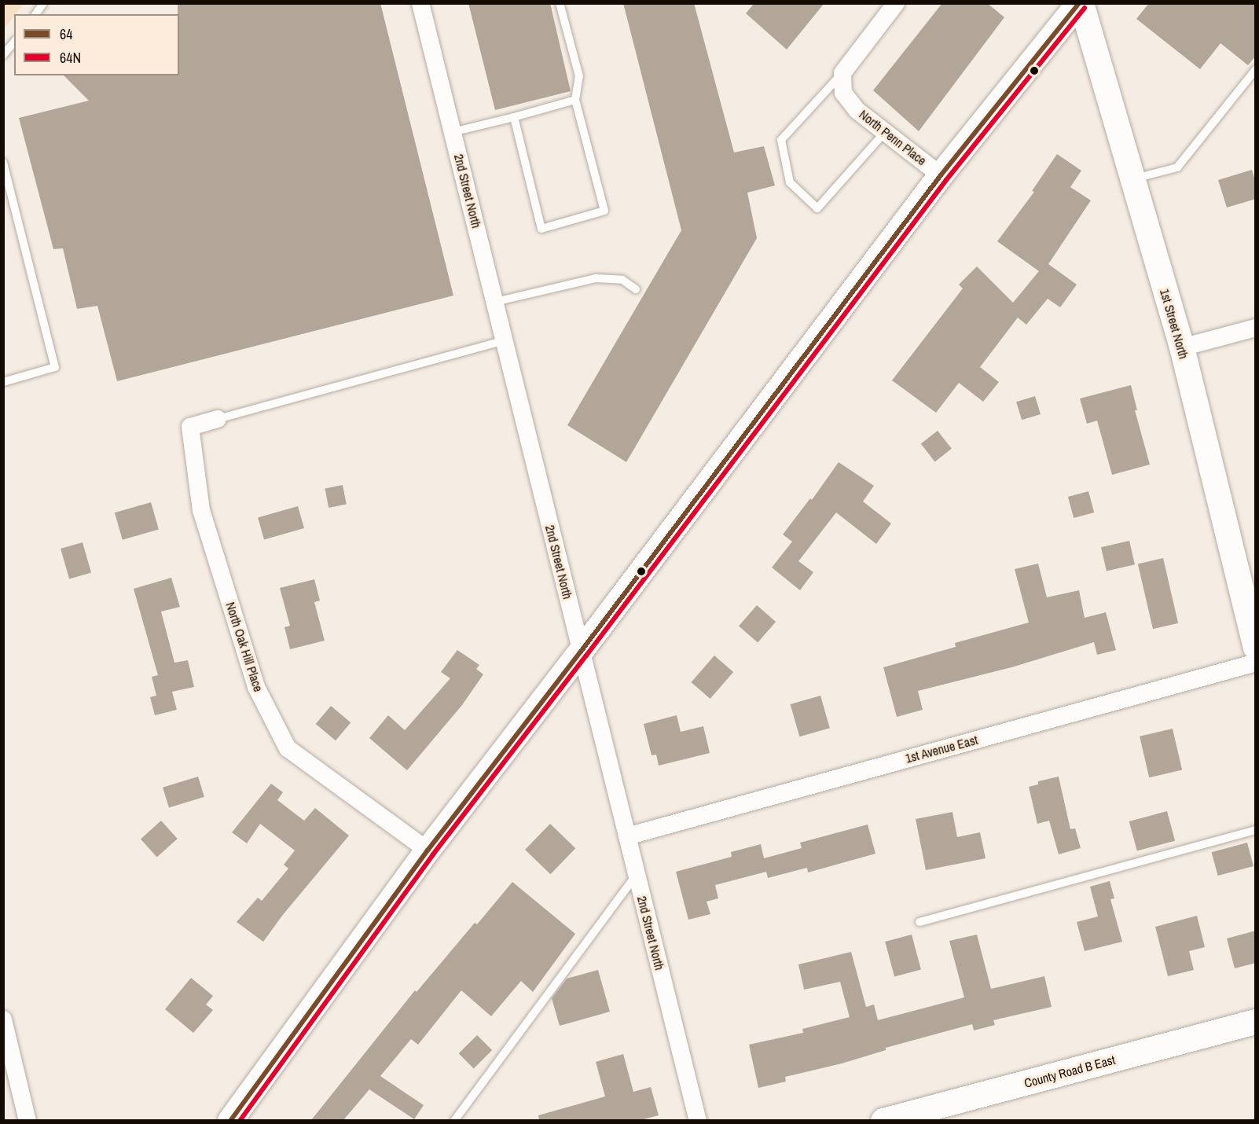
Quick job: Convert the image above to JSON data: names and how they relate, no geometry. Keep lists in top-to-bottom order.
{
  "streets": {
    "street": [
      "North Penn Place",
      "2nd Street North",
      "1st Street North",
      "North Oak Hill Place",
      "1st Avenue East",
      "County Road B East"
    ]
  },
  "crossings": [
    ["2nd Street North", "1st Avenue East"]
  ],
  "lines": ["transit line 64", "transit line 64N"],
  "legend": ["64", "64N"]
}
